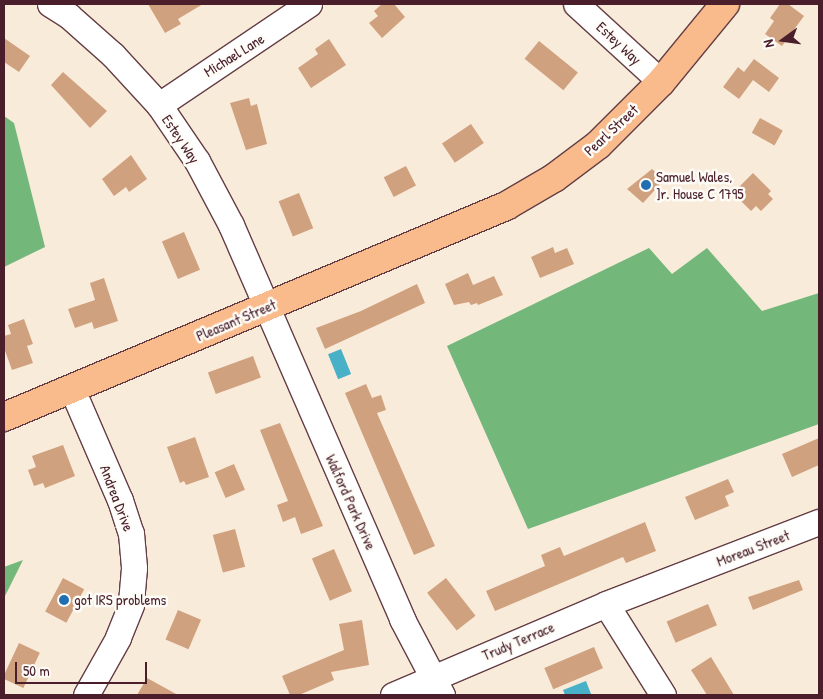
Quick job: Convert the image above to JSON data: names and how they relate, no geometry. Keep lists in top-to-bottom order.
{
  "streets": {
    "main road": ["Pearl Street", "Pleasant Street"],
    "street": [
      "Estey Way",
      "Michael Lane",
      "Andrea Drive",
      "Walford Park Drive",
      "Moreau Street",
      "Trudy Terrace"
    ]
  },
  "crossings": [
    ["Estey Way", "Michael Lane"],
    ["Estey Way", "Pearl Street"],
    ["Estey Way", "Pleasant Street"],
    ["Estey Way", "Walford Park Drive"],
    ["Pearl Street", "Pleasant Street"],
    ["Pleasant Street", "Andrea Drive"],
    ["Pleasant Street", "Walford Park Drive"],
    ["Walford Park Drive", "Trudy Terrace"],
    ["Moreau Street", "Trudy Terrace"]
  ],
  "places": ["Samuel Wales, ]r. House C 1795", "got IRS problems"],
  "scale_bar": "50 m",
  "north": "left"
}
